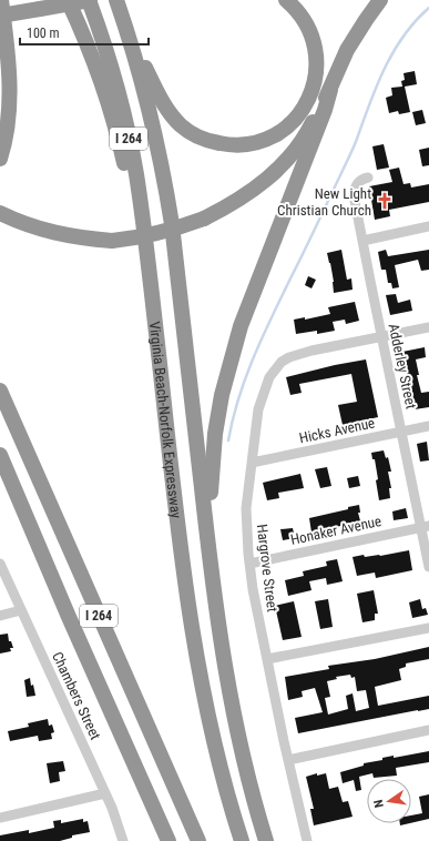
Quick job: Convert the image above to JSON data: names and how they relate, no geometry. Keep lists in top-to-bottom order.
{
  "streets": {
    "highway": ["I 264", "Virginia Beach-Norfolk Expressway"],
    "street": [
      "Adderley Street",
      "Hicks Avenue",
      "Honaker Avenue",
      "Hargrove Street",
      "Chambers Street"
    ]
  },
  "crossings": [
    ["Adderley Street", "Hicks Avenue"],
    ["Adderley Street", "Honaker Avenue"],
    ["Adderley Street", "Hargrove Street"],
    ["Hicks Avenue", "Hargrove Street"],
    ["Honaker Avenue", "Hargrove Street"]
  ],
  "places": {
    "church": ["New Light Christian Church"]
  },
  "scale_bar": "100 m",
  "north": "left"
}
